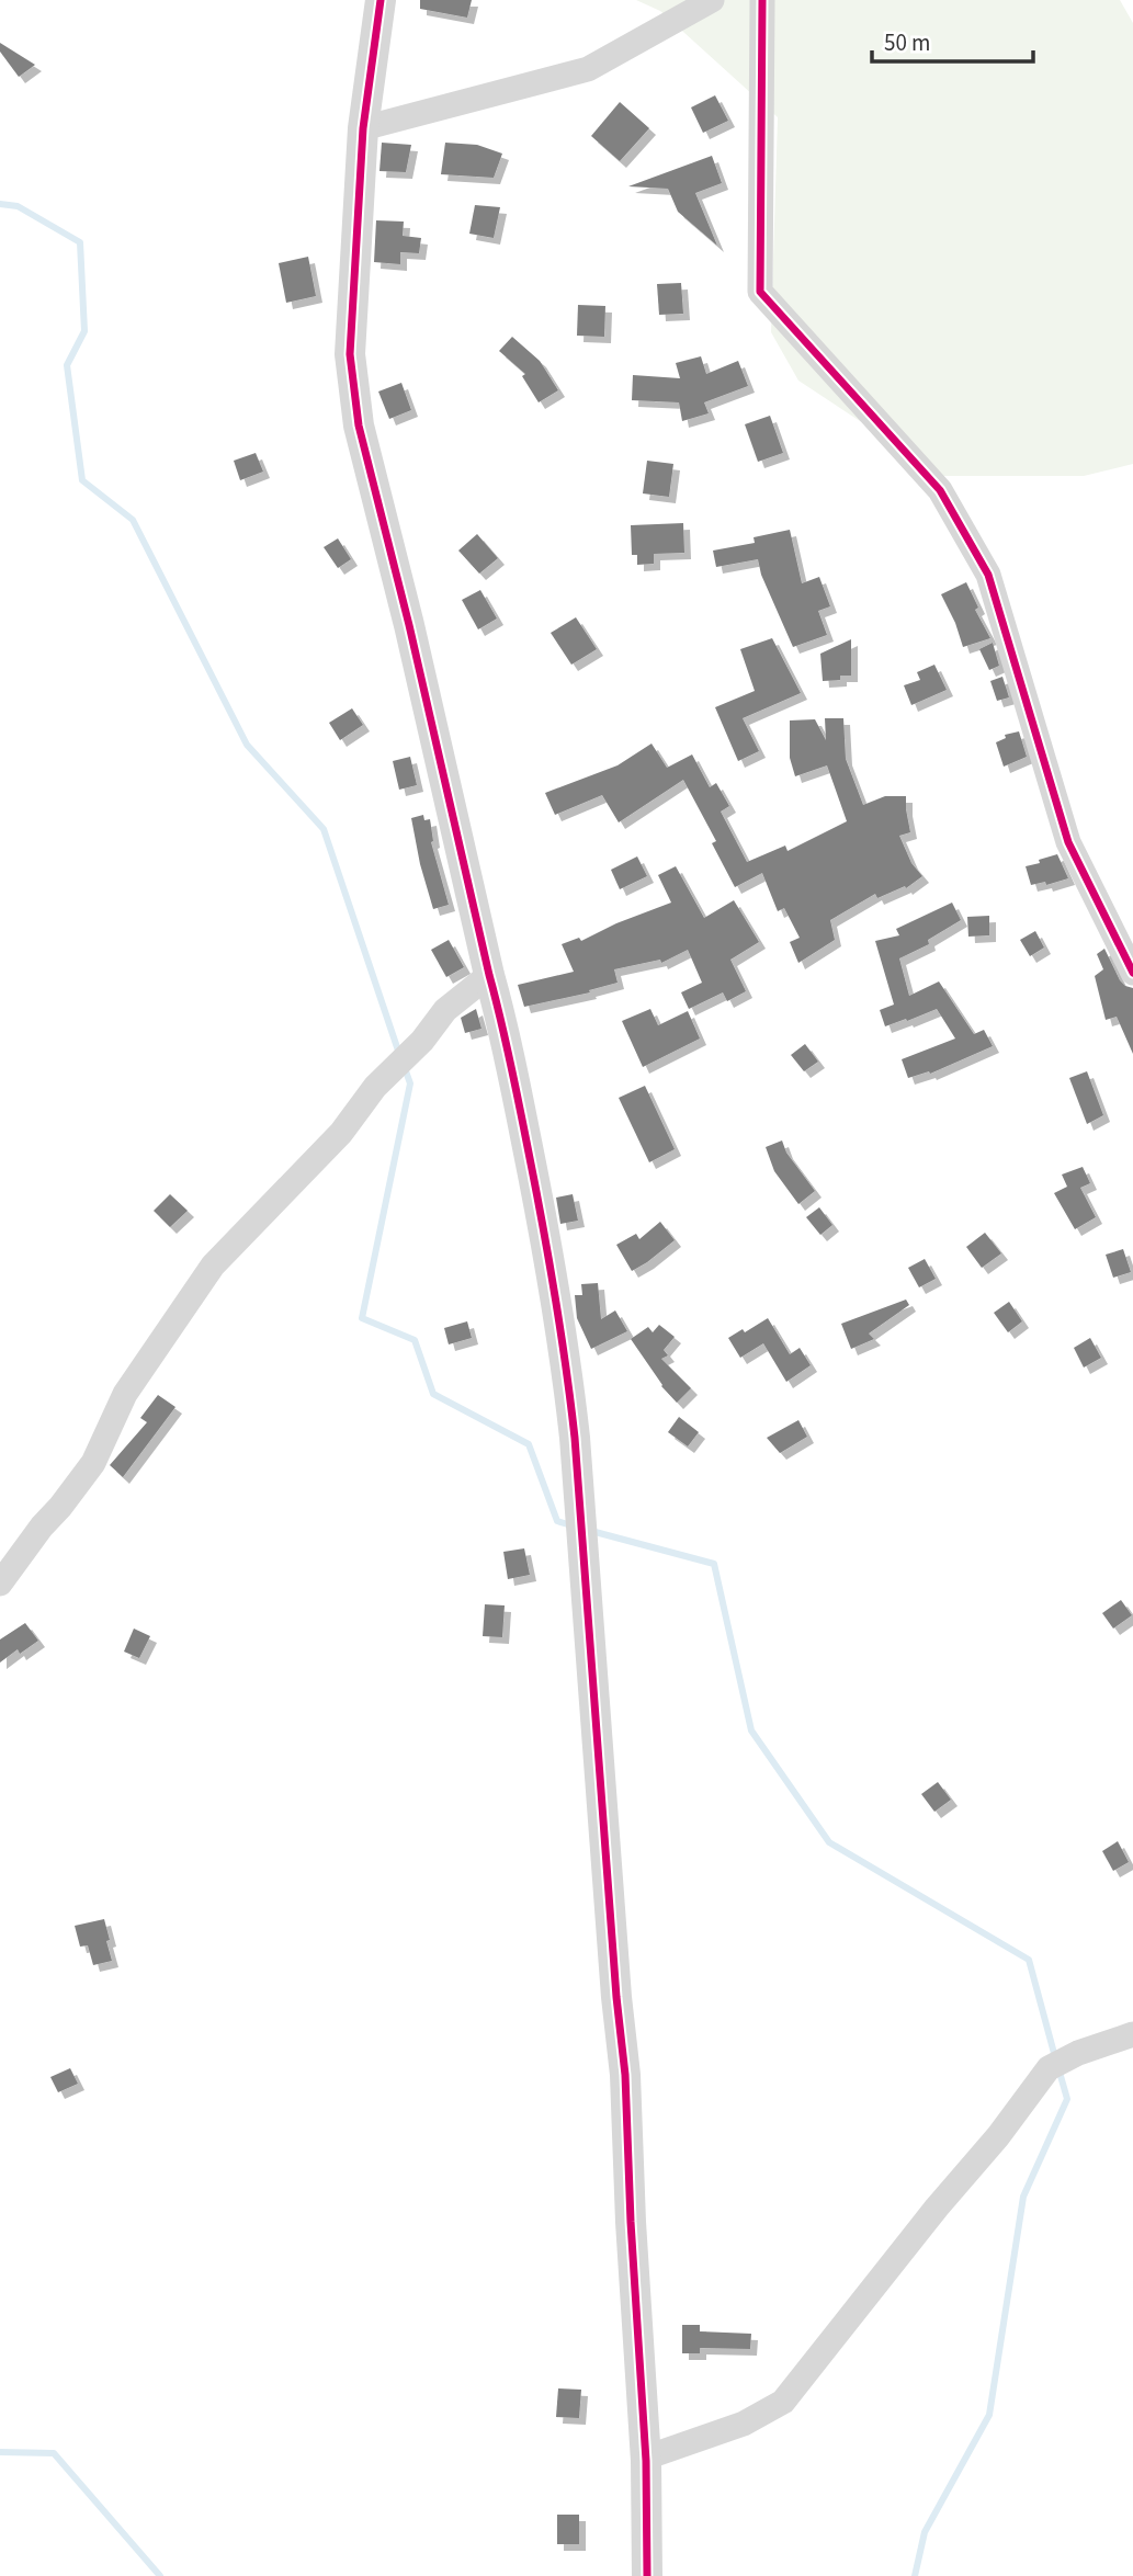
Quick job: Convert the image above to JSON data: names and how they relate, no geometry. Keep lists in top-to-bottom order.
{
  "scale_bar": "50 m"
}
